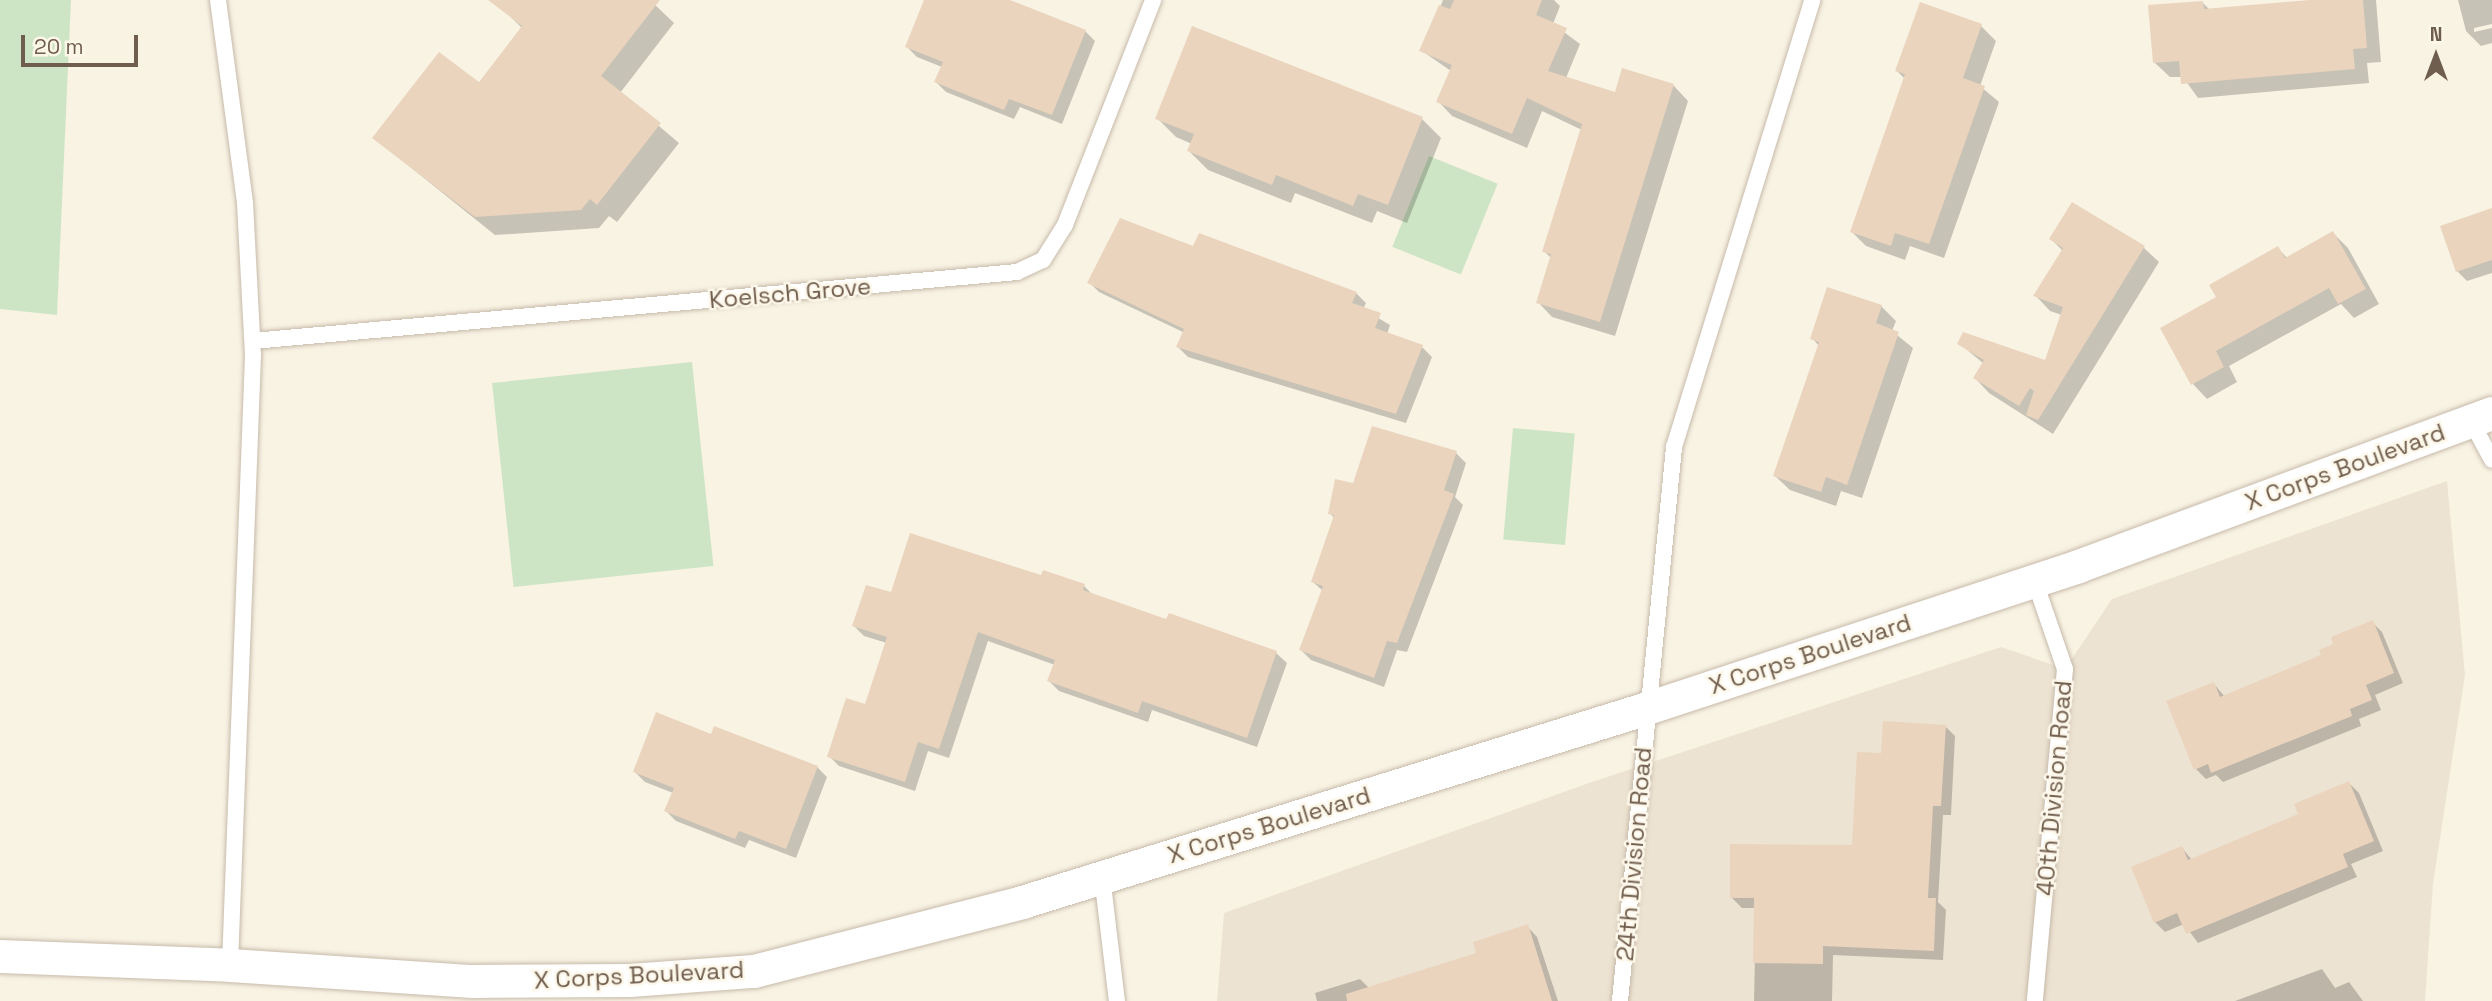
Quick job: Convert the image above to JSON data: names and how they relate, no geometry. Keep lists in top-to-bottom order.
{
  "streets": {
    "street": ["X Corps Boulevard"],
    "lane": ["Koelsch Grove", "40th Division Road", "24th Division Road"]
  },
  "crossings": [
    ["X Corps Boulevard", "40th Division Road"],
    ["X Corps Boulevard", "24th Division Road"]
  ],
  "scale_bar": "20 m",
  "north": "top"
}
